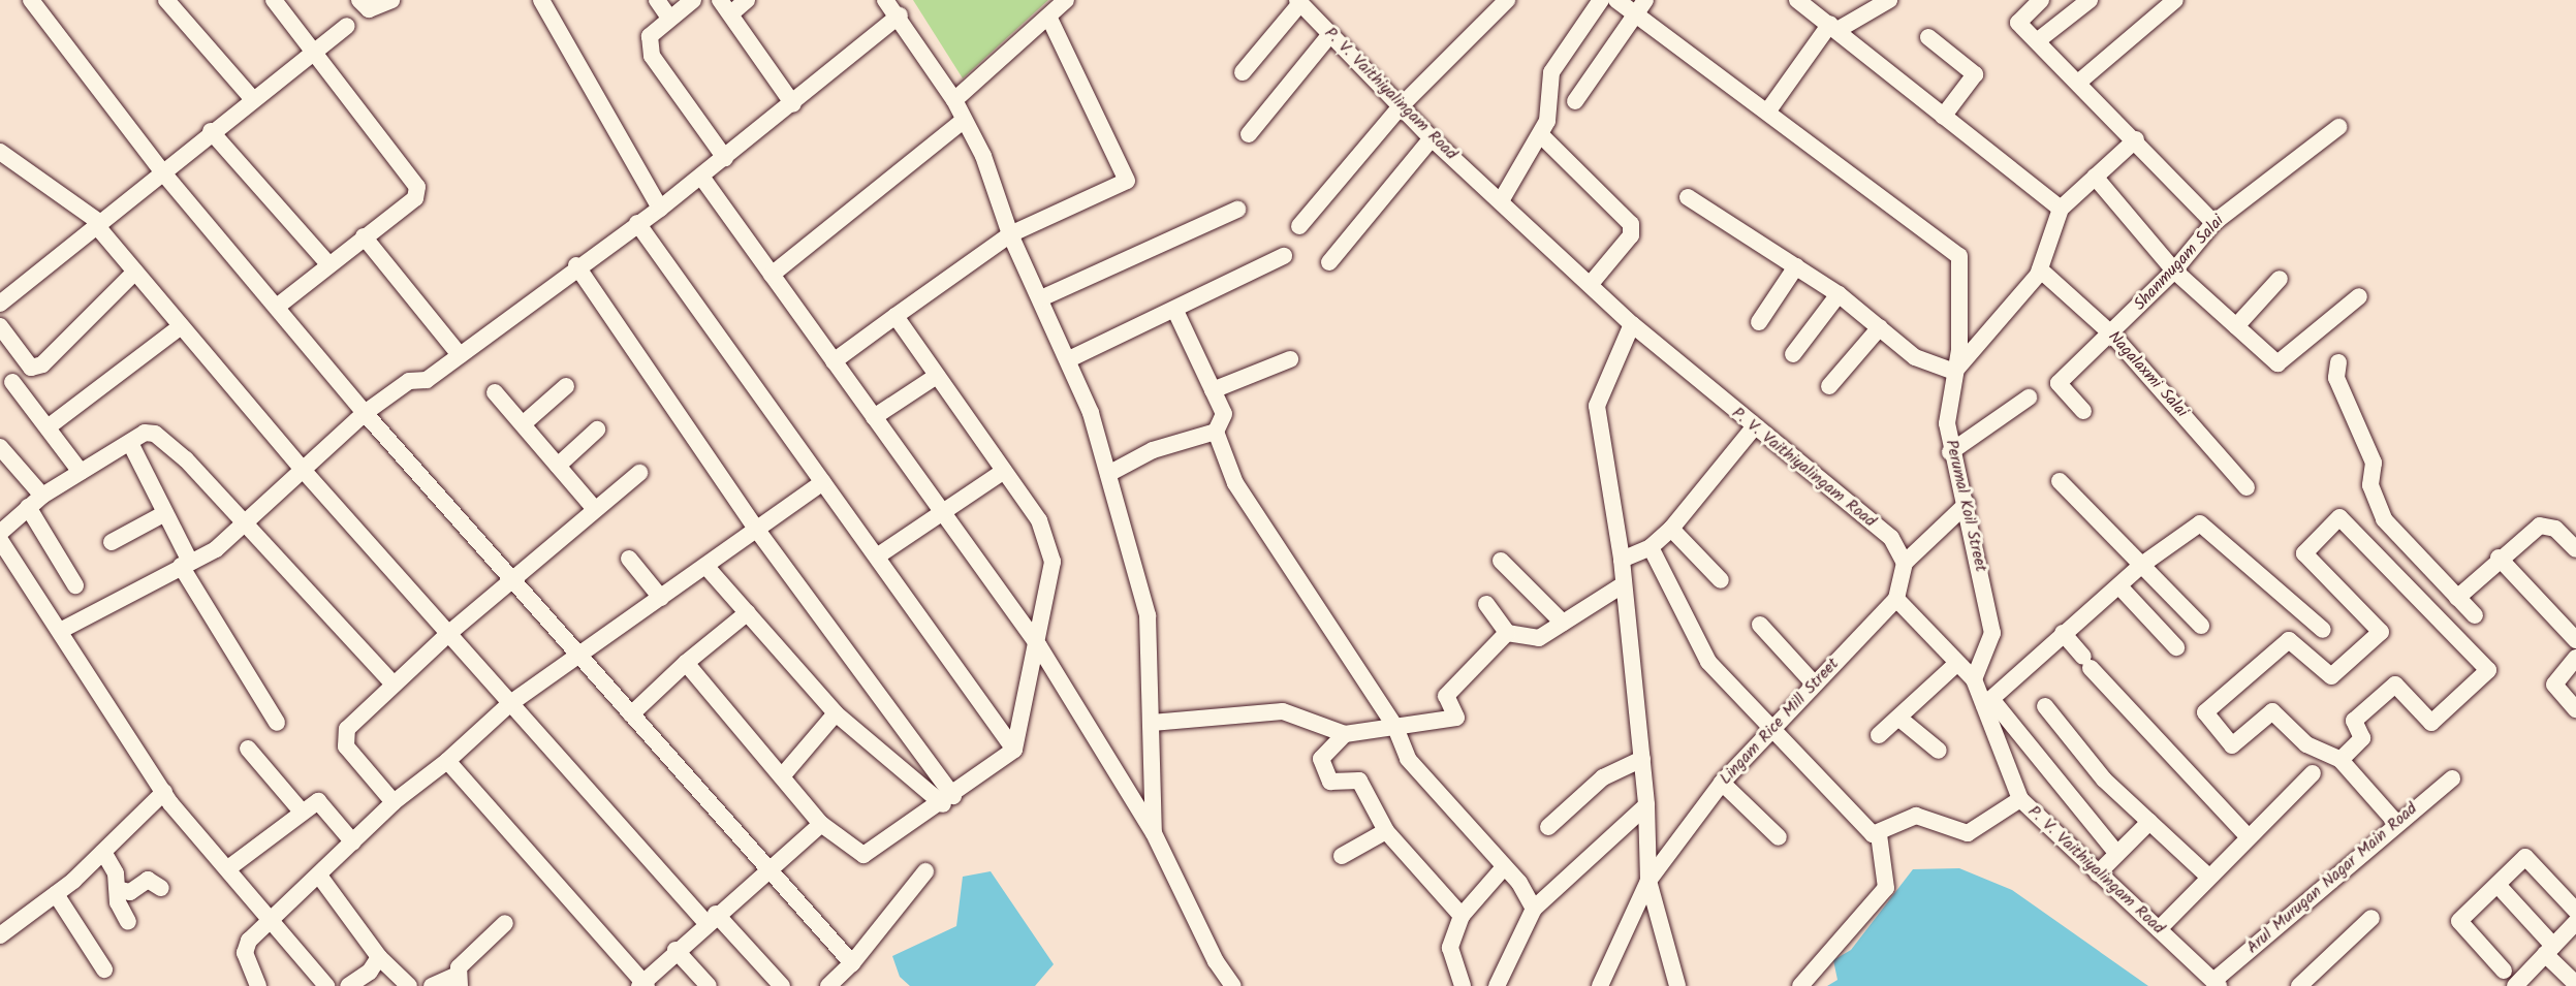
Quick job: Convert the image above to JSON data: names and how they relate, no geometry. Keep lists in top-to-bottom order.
{
  "streets": {
    "street": [
      "P. V. Vaithiyalingam Road",
      "Shanmugam Salai",
      "Nagalaxmi Salai",
      "Perumal Koil Street",
      "Lingam Rice Mill Street",
      "Arul Murugan Nagar Main Road"
    ]
  },
  "crossings": [
    ["P. V. Vaithiyalingam Road", "Perumal Koil Street"],
    ["P. V. Vaithiyalingam Road", "Lingam Rice Mill Street"],
    ["P. V. Vaithiyalingam Road", "Arul Murugan Nagar Main Road"],
    ["Shanmugam Salai", "Nagalaxmi Salai"]
  ]
}
